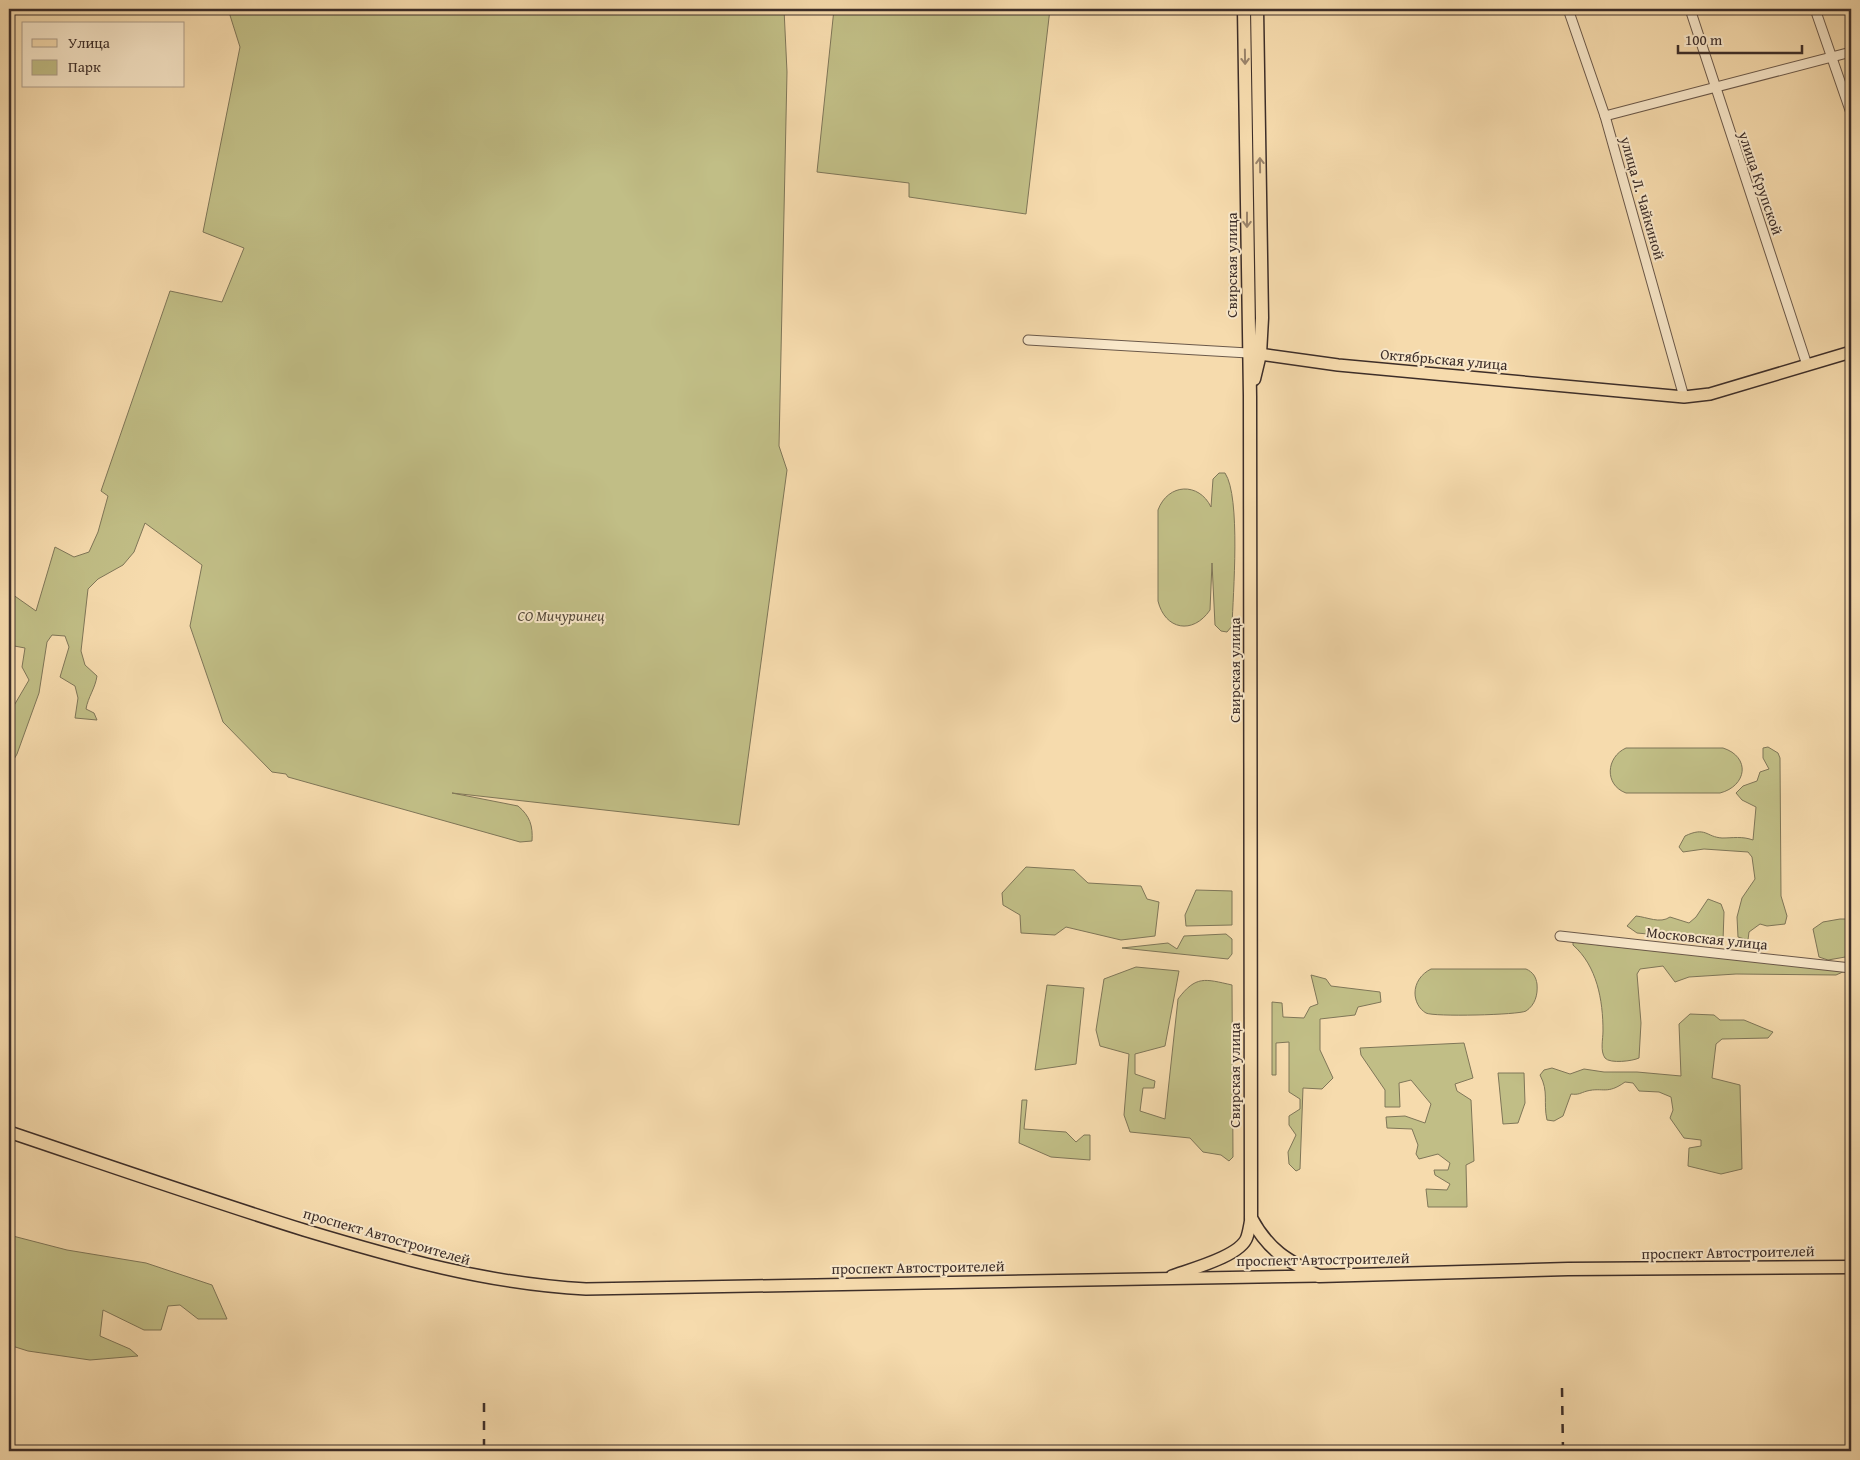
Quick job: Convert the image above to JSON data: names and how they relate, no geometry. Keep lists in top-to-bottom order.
{
  "streets": {
    "highway": ["Свирская улица", "проспект Автостроителей"],
    "main road": ["Октябрьская улица"],
    "street": ["улица Крупской", "улица Л. Чайкиной", "Московская улица"]
  },
  "crossings": [
    ["улица Крупской", "Октябрьская улица"],
    ["улица Л. Чайкиной", "Октябрьская улица"],
    ["Свирская улица", "Октябрьская улица"],
    ["Свирская улица", "проспект Автостроителей"]
  ],
  "parks": ["СО Мичуринец"],
  "legend": ["Улица", "Парк"],
  "scale_bar": "100 m"
}
